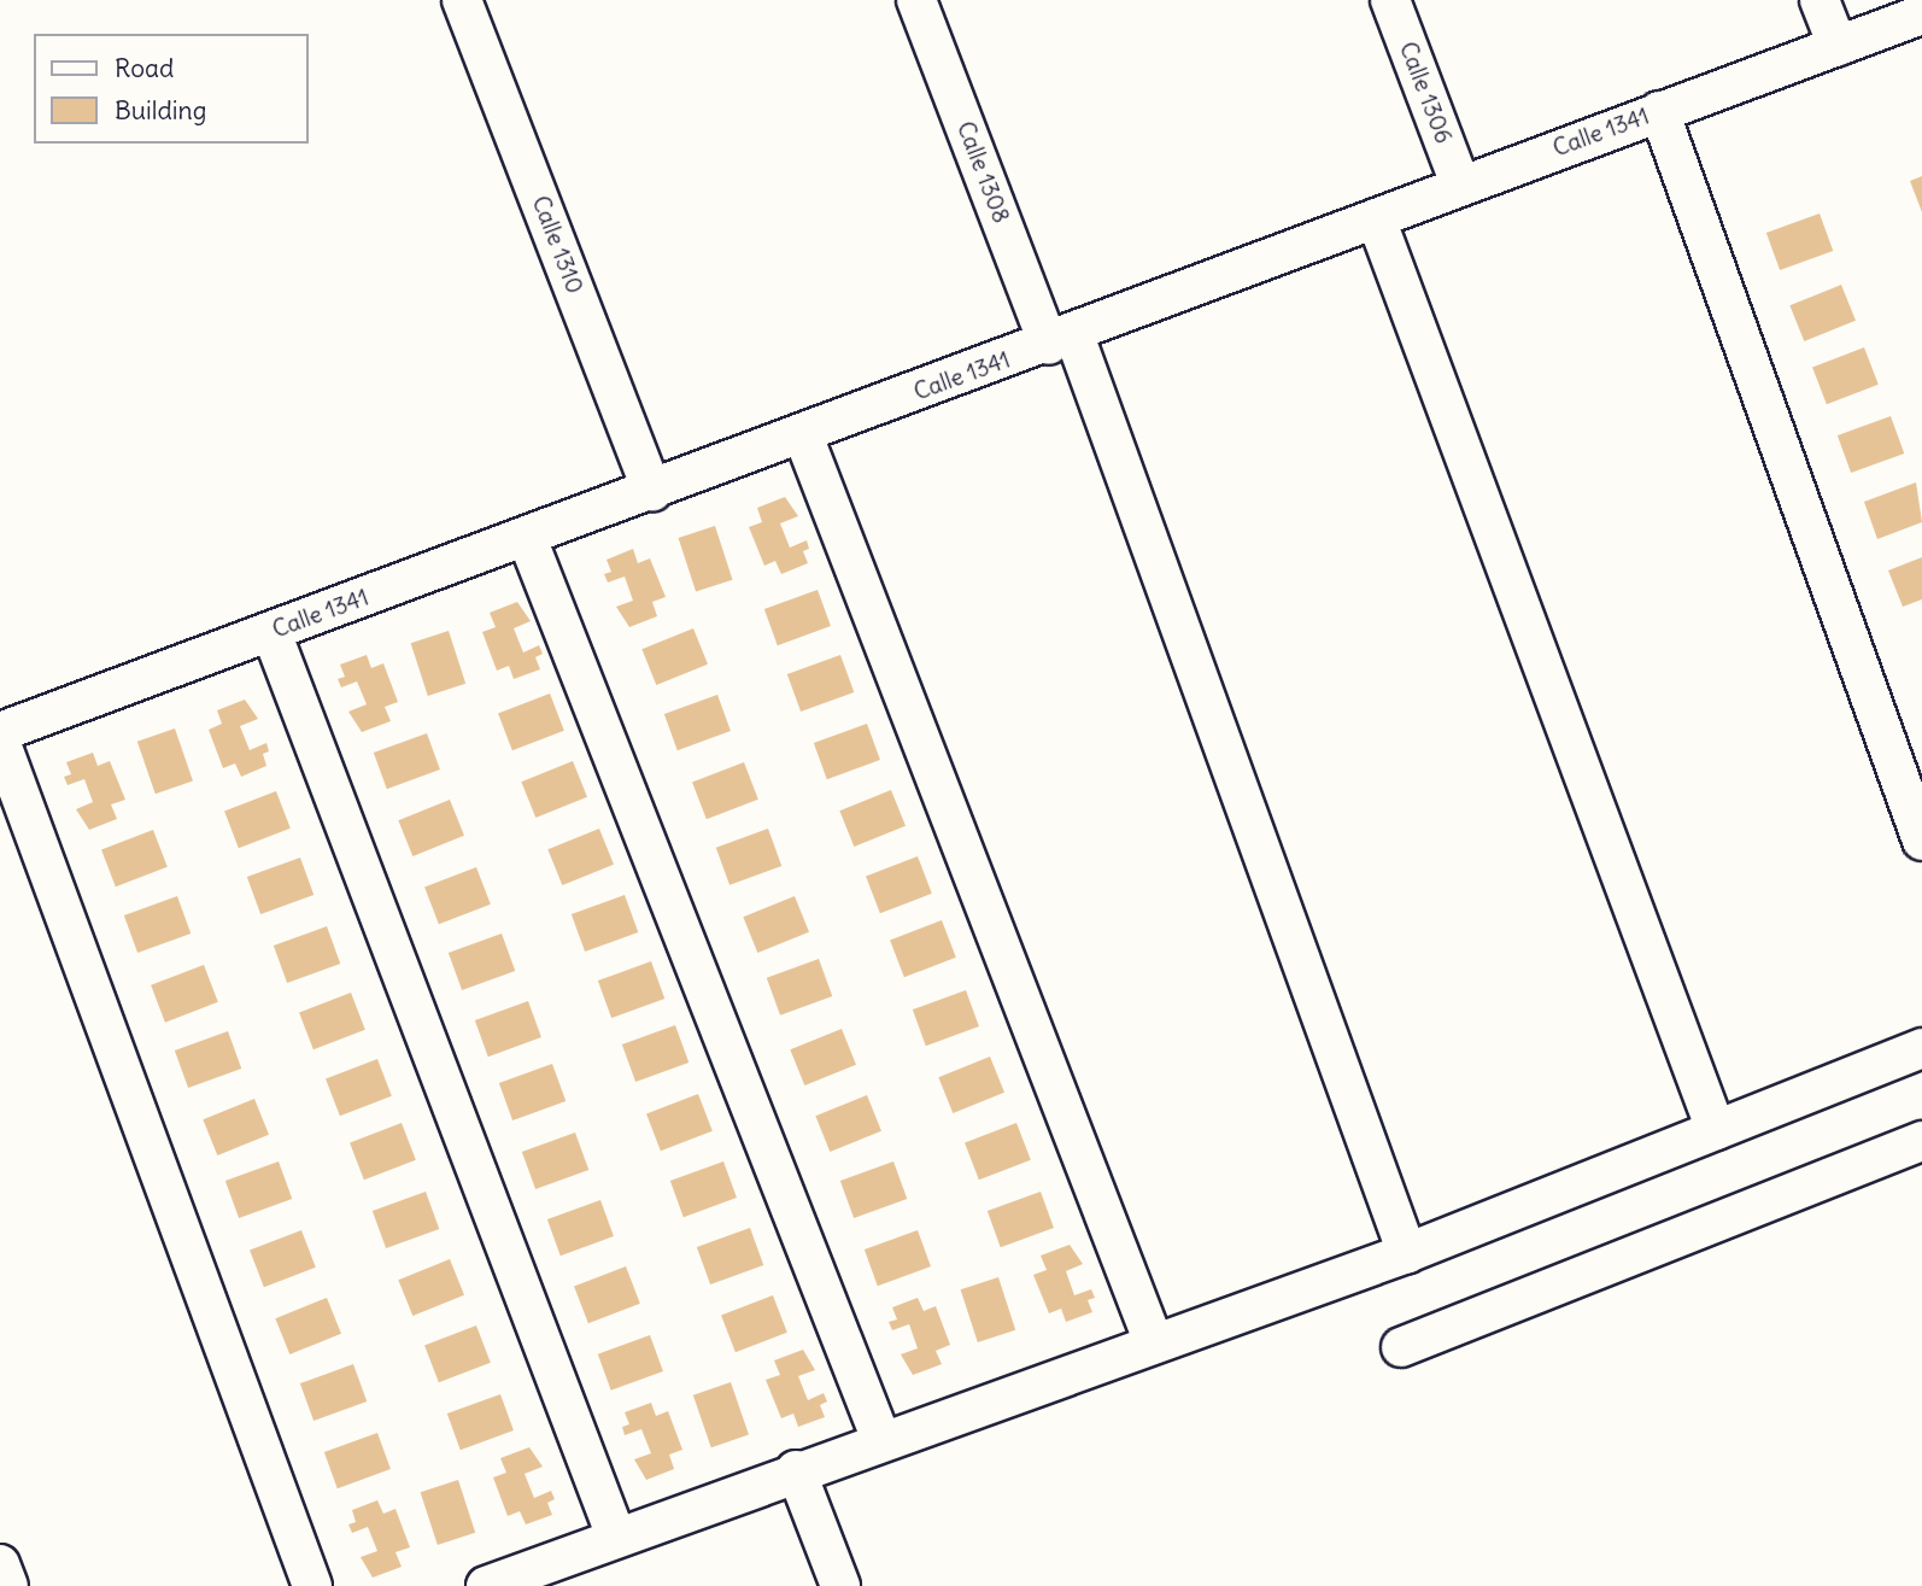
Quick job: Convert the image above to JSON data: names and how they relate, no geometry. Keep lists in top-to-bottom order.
{
  "streets": {
    "street": [
      "Calle 1306",
      "Calle 1341",
      "Calle 1308",
      "Calle 1310"
    ]
  },
  "crossings": [
    ["Calle 1306", "Calle 1341"],
    ["Calle 1341", "Calle 1308"],
    ["Calle 1341", "Calle 1310"]
  ],
  "legend": ["Road", "Building"]
}
